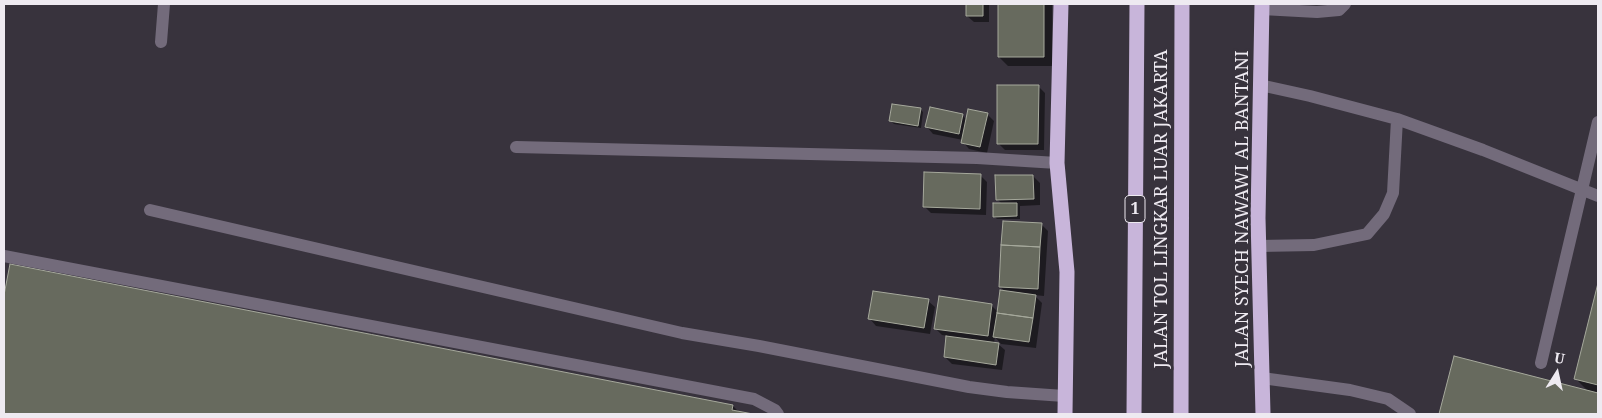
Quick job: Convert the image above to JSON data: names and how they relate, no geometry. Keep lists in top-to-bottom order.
{
  "streets": {
    "highway": ["1", "JALAN TOL LINGKAR LUAR JAKARTA", "JALAN SYECH NAWAWI AL BANTANI"]
  },
  "north": "top"
}
